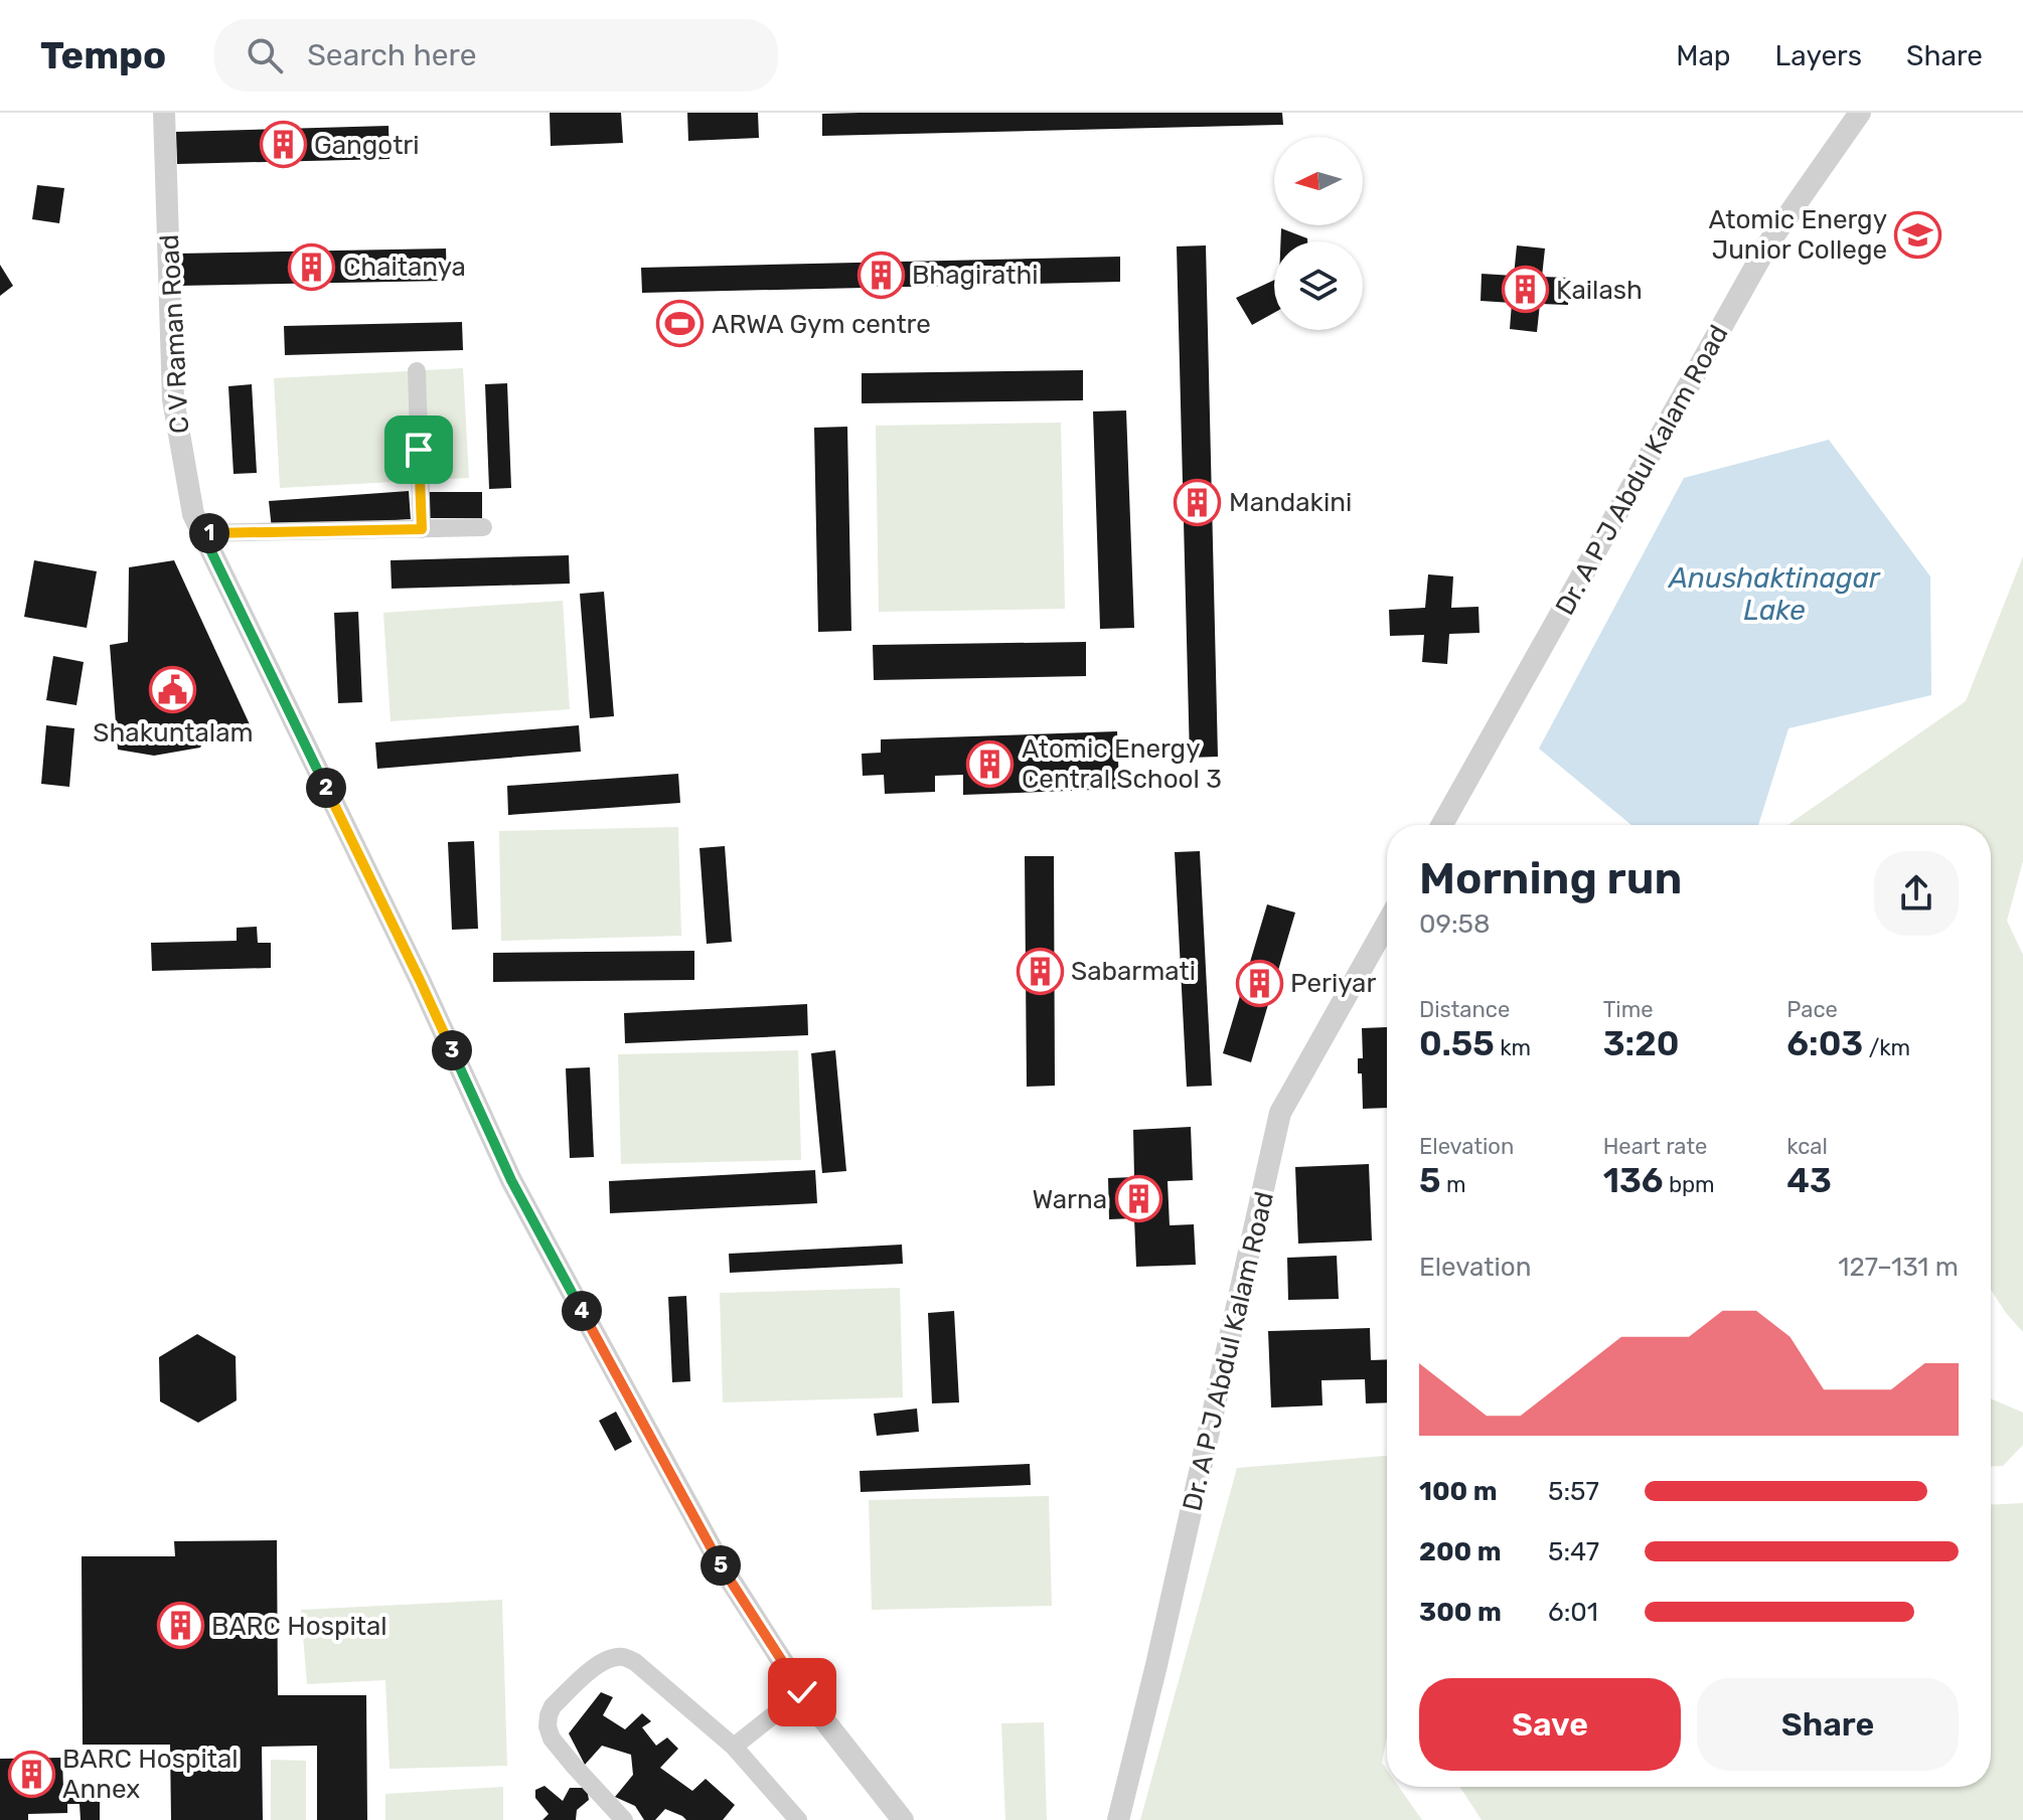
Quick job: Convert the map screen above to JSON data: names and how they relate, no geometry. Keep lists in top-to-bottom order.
{
  "streets": {
    "street": ["C V Raman Road", "Dr. A P J Abdul Kalam Road"]
  },
  "water": ["Anushaktinagar Lake"],
  "places": {
    "building": [
      "Gangotri",
      "Chaitanya",
      "Bhagirathi",
      "Kailash",
      "Mandakini",
      "Atomic Energy Central School 3",
      "Sabarmati",
      "Periyar",
      "Warna",
      "BARC Hospital",
      "BARC Hospital Annex"
    ],
    "school or university": ["Atomic Energy Junior College"],
    "sports": ["ARWA Gym centre"],
    "public building": ["Shakuntalam"]
  },
  "north": "left",
  "page": {
    "header": "Tempo",
    "search": "Search here",
    "nav": ["Map", "Layers", "Share"],
    "pins": [
      "1",
      "2",
      "3",
      "4",
      "5"
    ],
    "heading": ["Morning run", "09:58"],
    "stats": [
      ["Distance", "0.55 km"],
      ["Time", "3:20"],
      ["Pace", "6:03 /km"],
      ["Elevation", "5 m"],
      ["Heart rate", "136 bpm"],
      ["kcal", "43"]
    ],
    "chart": ["Elevation", "127–131 m"],
    "list": [
      {
        "name": "100 m",
        "note": "5:57"
      },
      {
        "name": "200 m",
        "note": "5:47"
      },
      {
        "name": "300 m",
        "note": "6:01"
      }
    ],
    "buttons": ["Save", "Share"]
  }
}
